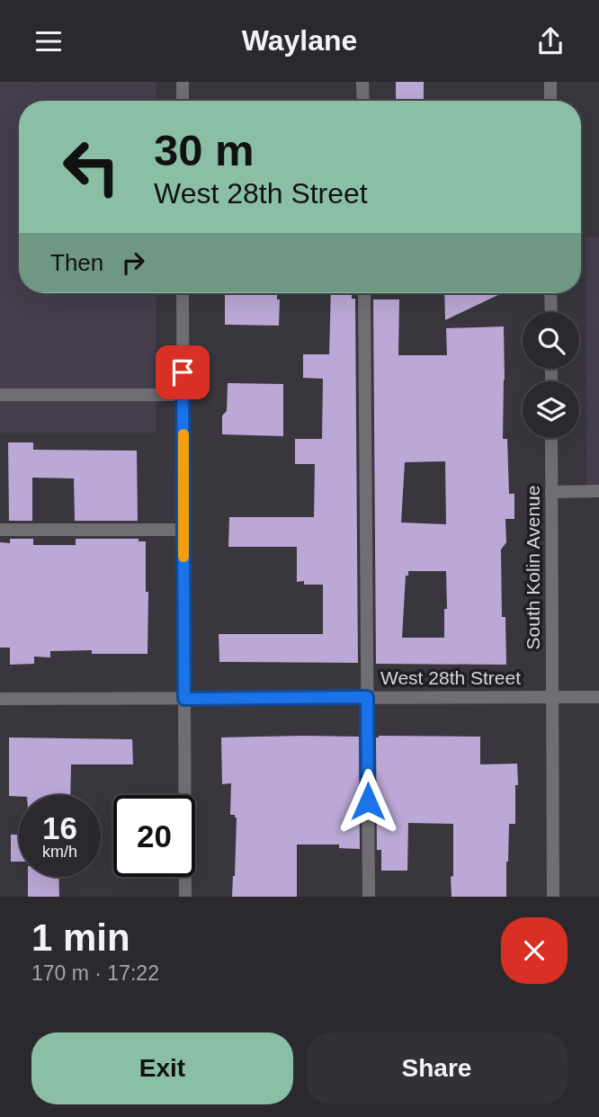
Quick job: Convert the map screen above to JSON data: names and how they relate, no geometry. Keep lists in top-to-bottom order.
{
  "streets": {
    "street": ["South Kolin Avenue", "West 28th Street"]
  },
  "crossings": [
    ["South Kolin Avenue", "West 28th Street"]
  ],
  "page": {
    "header": "Waylane",
    "turn": ["30 m", "West 28th Street"],
    "then": "Then",
    "speed": "16 km/h",
    "limit": "20",
    "heading": ["1 min", "170 m · 17:22"],
    "buttons": ["Exit", "Share"]
  }
}
